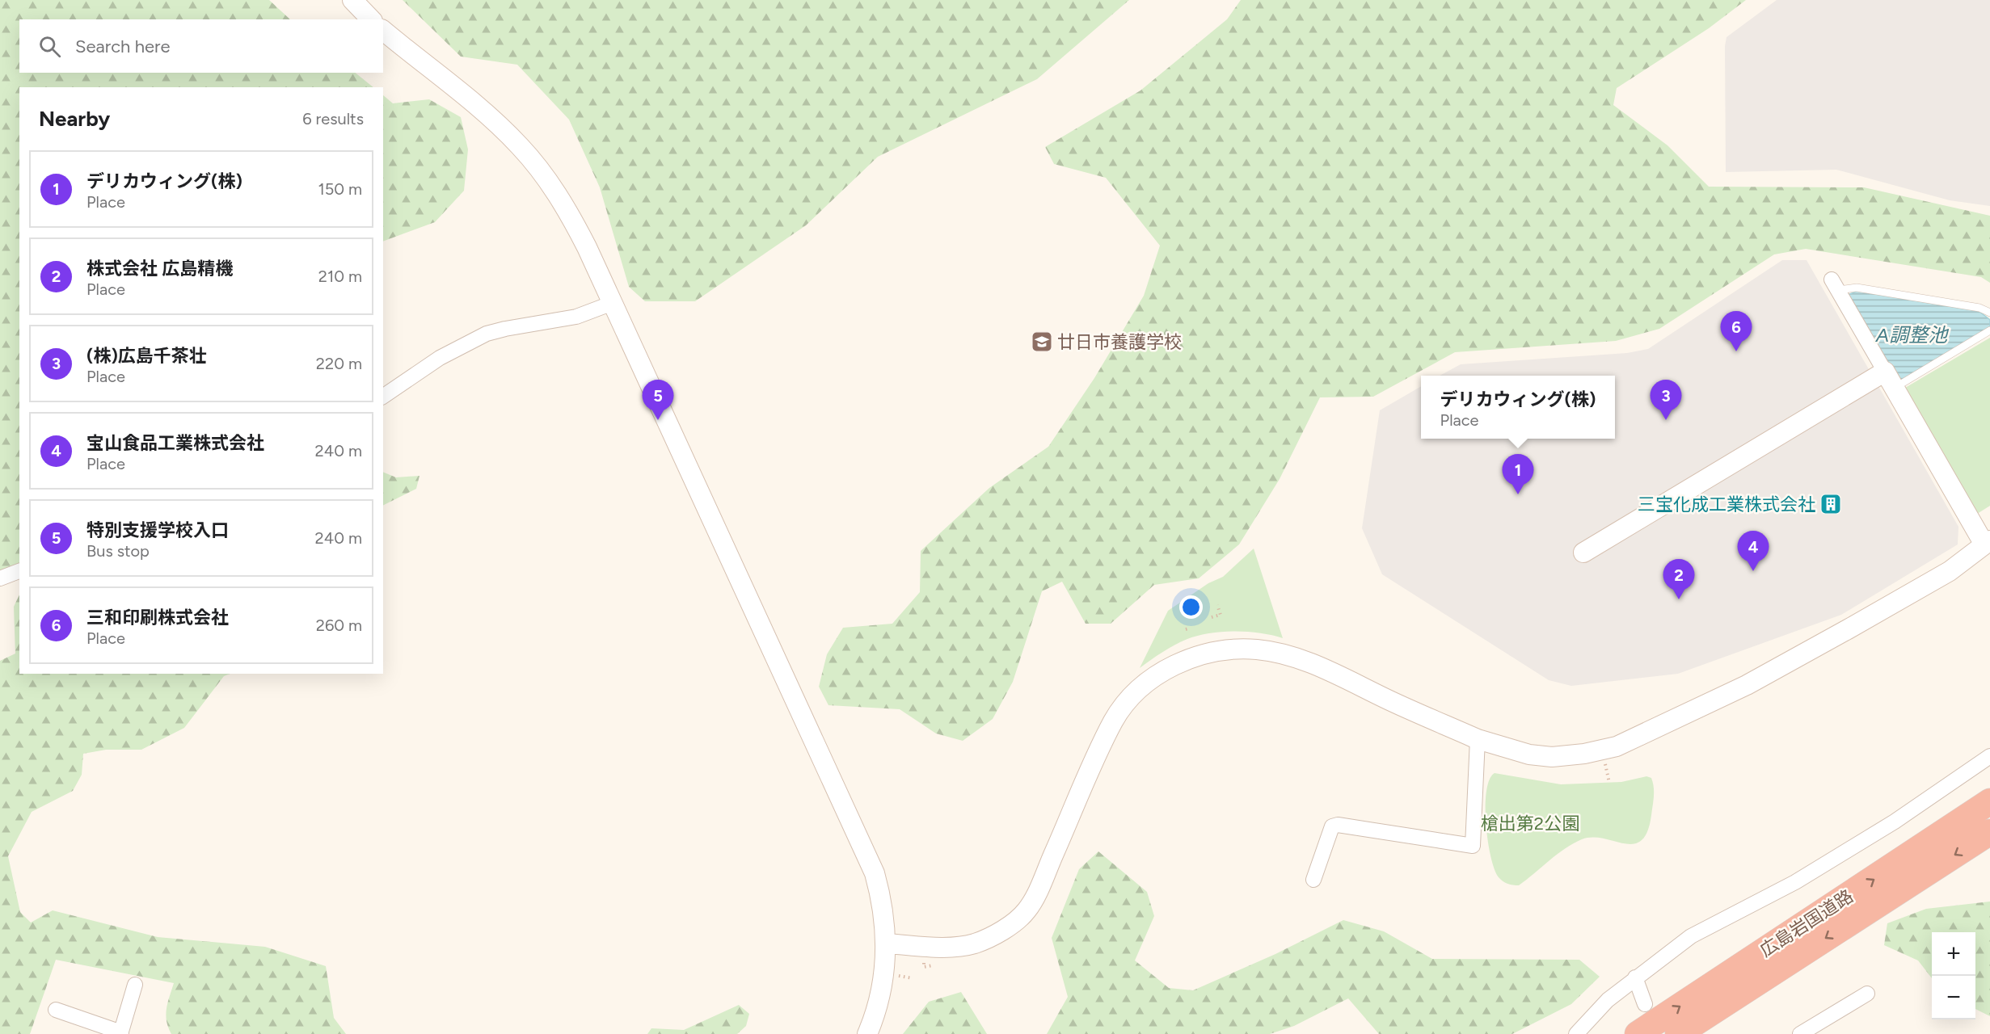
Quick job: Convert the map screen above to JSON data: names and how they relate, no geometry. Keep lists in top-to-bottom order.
{
  "streets": {
    "highway": ["広島岩国道路"]
  },
  "water": ["A調整池"],
  "parks": ["槍出第2公園"],
  "places": {
    "school or university": ["廿日市養護学校"],
    "building": ["三宝化成工業株式会社"]
  },
  "page": {
    "search": "Search here",
    "heading": ["Nearby", "6 results"],
    "list": [
      {
        "mark": "1",
        "name": "デリカウィング(株)",
        "note": "Place",
        "value": "150 m"
      },
      {
        "mark": "2",
        "name": "株式会社 広島精機",
        "note": "Place",
        "value": "210 m"
      },
      {
        "mark": "3",
        "name": "(株)広島千茶壮",
        "note": "Place",
        "value": "220 m"
      },
      {
        "mark": "4",
        "name": "宝山食品工業株式会社",
        "note": "Place",
        "value": "240 m"
      },
      {
        "mark": "5",
        "name": "特別支援学校入口",
        "note": "Bus stop",
        "value": "240 m"
      },
      {
        "mark": "6",
        "name": "三和印刷株式会社",
        "note": "Place",
        "value": "260 m"
      }
    ],
    "pins": [
      "6",
      "3",
      "5",
      "1",
      "4",
      "2"
    ],
    "popup": ["デリカウィング(株)", "Place"],
    "map_buttons": ["+", "−"]
  }
}
